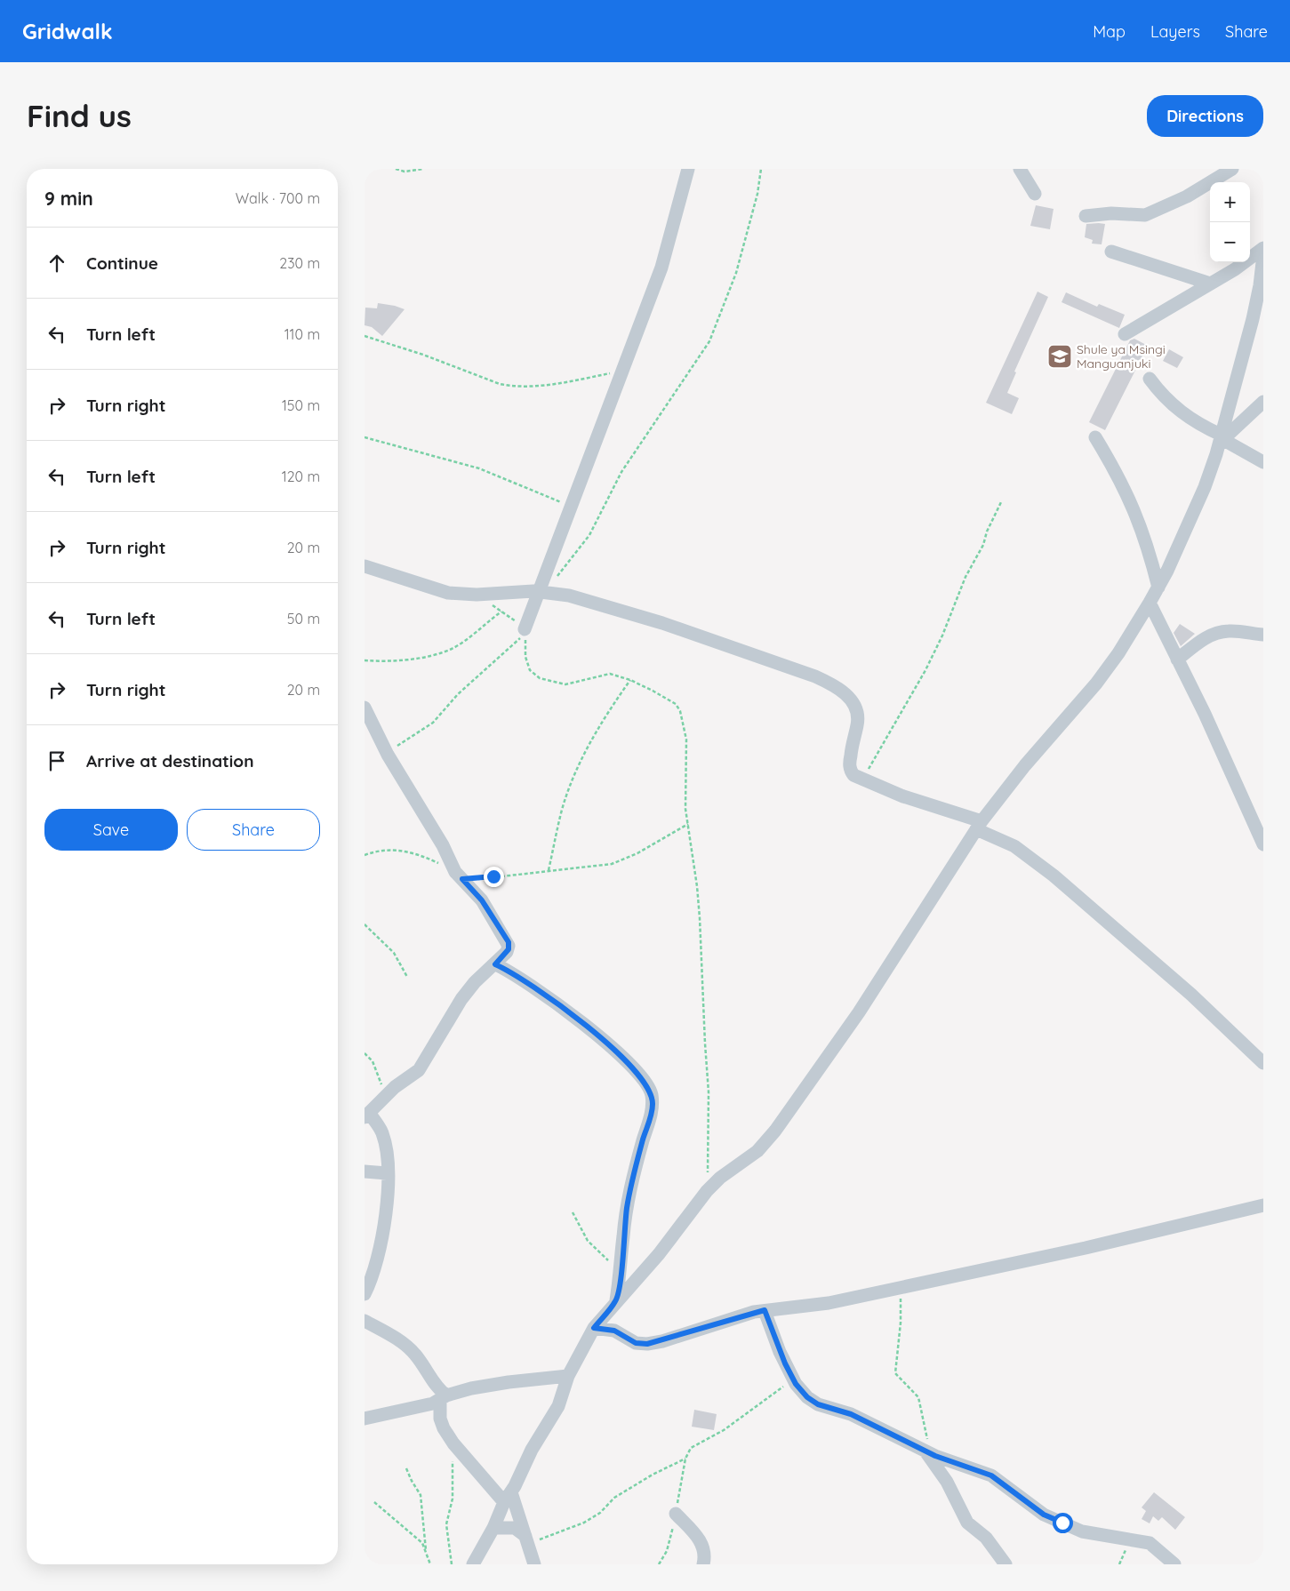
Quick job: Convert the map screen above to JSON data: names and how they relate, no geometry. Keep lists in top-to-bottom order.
{
  "places": {
    "school or university": ["Shule ya Msingi Manguanjuki"]
  },
  "page": {
    "header": "Gridwalk",
    "nav": ["Map", "Layers", "Share"],
    "buttons": [
      "Directions",
      ["Save", "Share"]
    ],
    "title": "Find us",
    "heading": ["9 min", "Walk · 700 m"],
    "map_buttons": ["+", "−"],
    "list": [
      ["Continue", "230 m"],
      ["Turn left", "110 m"],
      ["Turn right", "150 m"],
      ["Turn left", "120 m"],
      ["Turn right", "20 m"],
      ["Turn left", "50 m"],
      ["Turn right", "20 m"],
      "Arrive at destination"
    ]
  }
}
